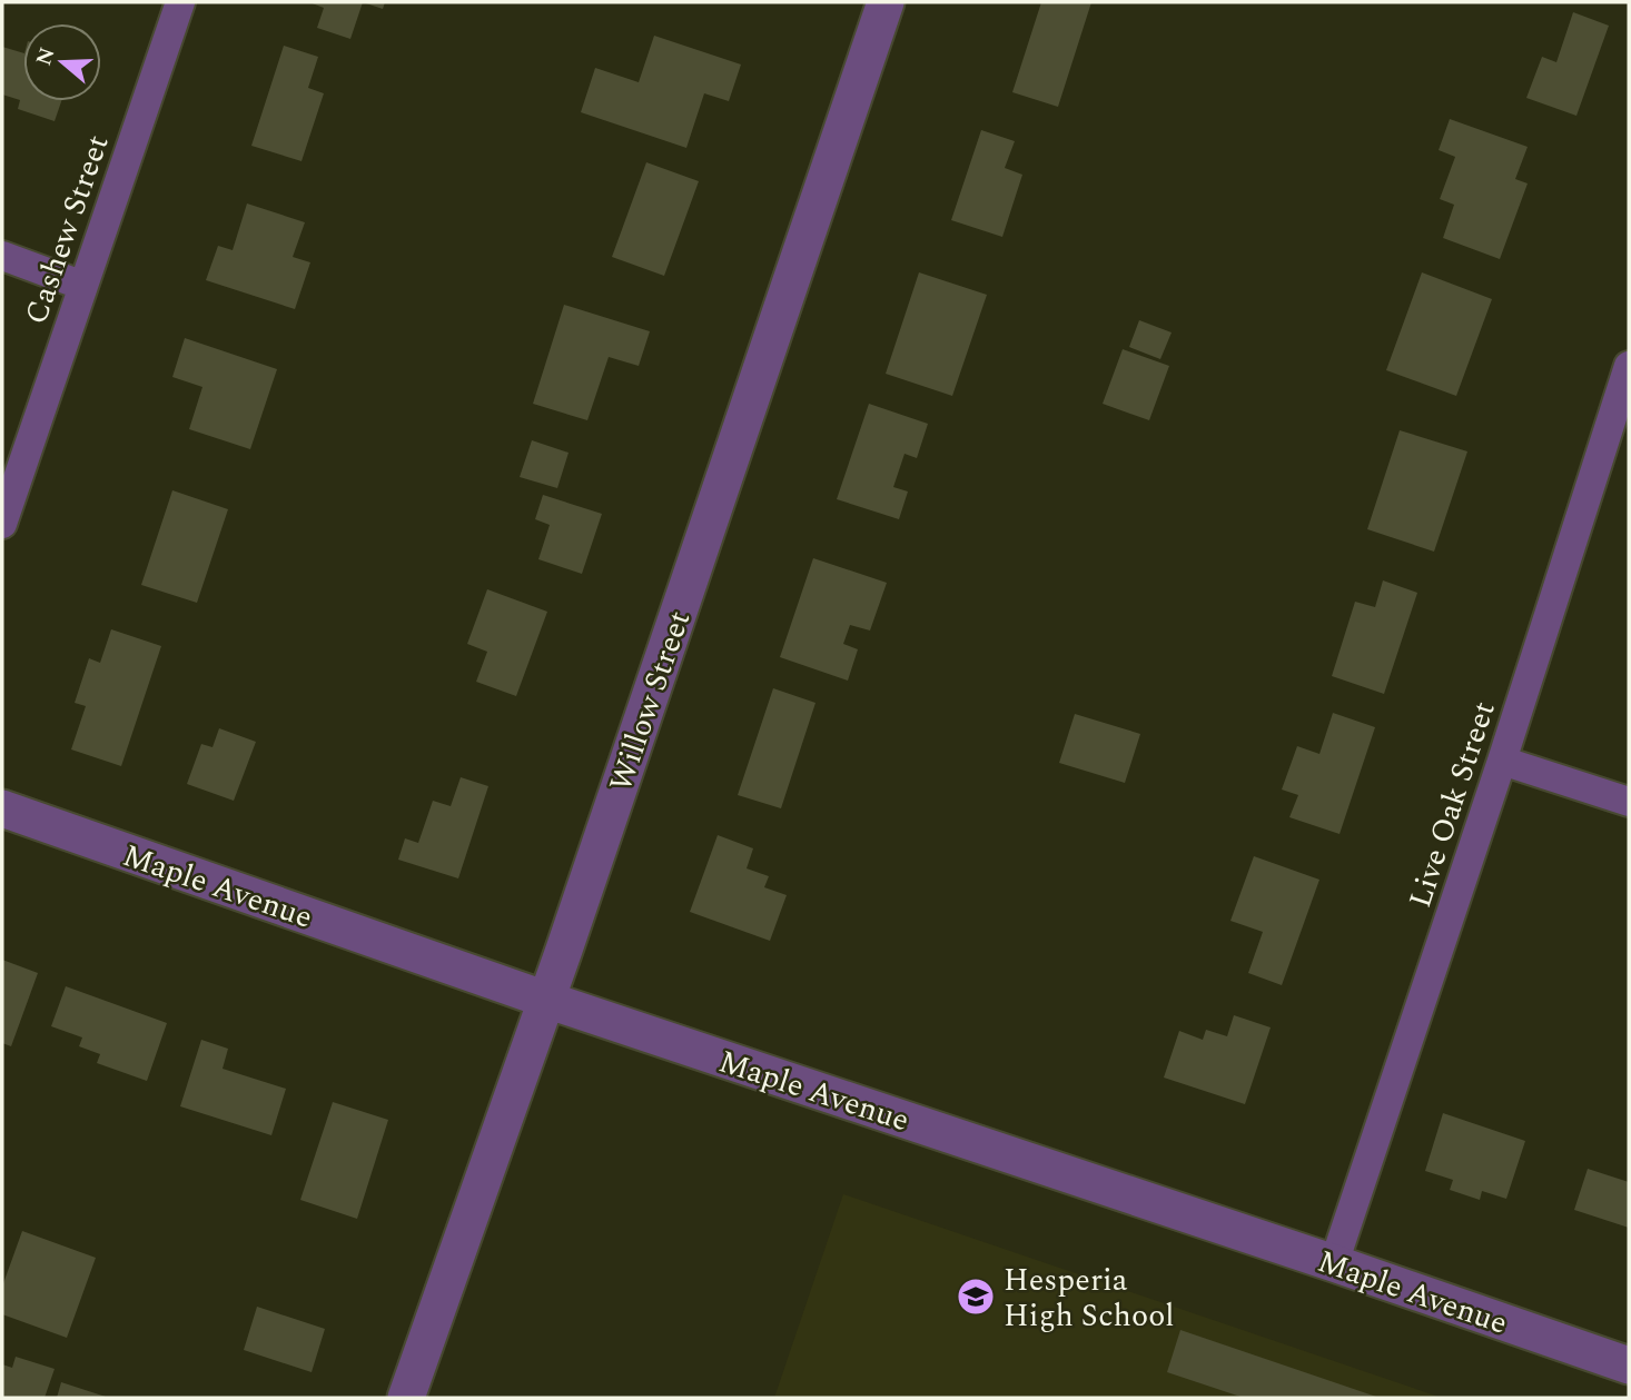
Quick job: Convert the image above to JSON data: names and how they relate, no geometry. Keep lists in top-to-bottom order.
{
  "streets": {
    "street": [
      "Cashew Street",
      "Willow Street",
      "Live Oak Street",
      "Maple Avenue"
    ]
  },
  "crossings": [
    ["Willow Street", "Maple Avenue"],
    ["Live Oak Street", "Maple Avenue"]
  ],
  "places": {
    "school or university": ["Hesperia High School"]
  },
  "north": "left"
}
